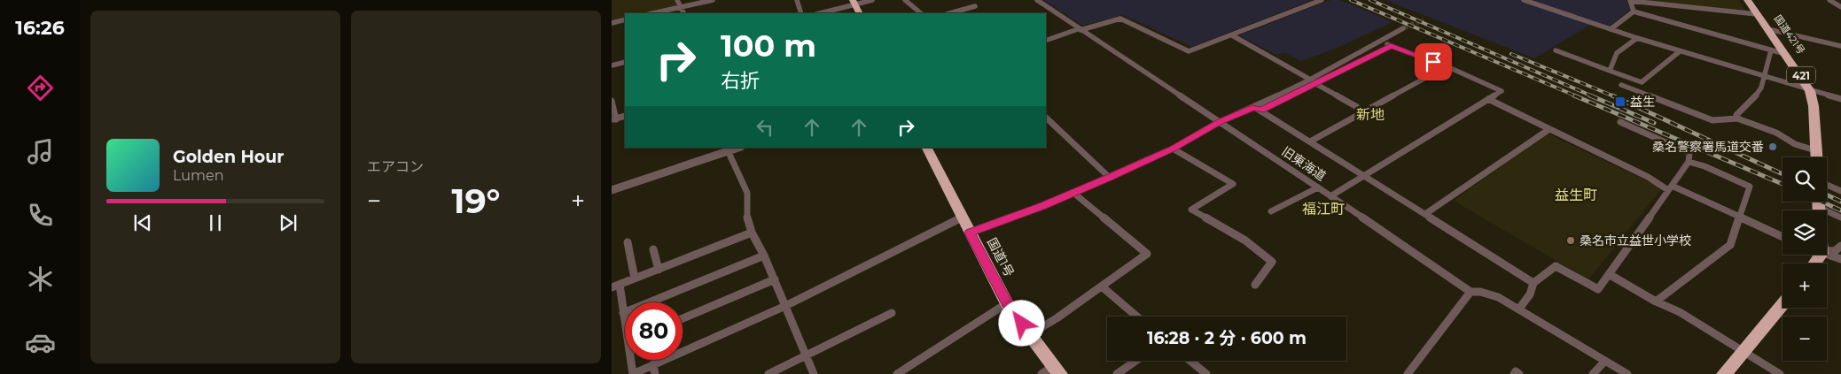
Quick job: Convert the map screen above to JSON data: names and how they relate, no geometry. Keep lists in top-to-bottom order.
{
  "streets": {
    "highway": ["国道421号", "421", "国道1号"],
    "street": ["旧東海道"]
  },
  "districts": ["新地", "益生町", "福江町"],
  "places": {
    "transit": ["益生"],
    "other": ["桑名警察署馬道交番", "桑名市立益世小学校"]
  },
  "page": {
    "tabs": "16:26",
    "tile": "エアコン",
    "turn": ["100 m", "右折"],
    "song": ["Golden Hour", "Lumen"],
    "map_buttons": ["+", "−"],
    "heat": ["−", "19°", "+"],
    "limit": "80",
    "trip": "16:28 · 2 分 · 600 m"
  }
}
